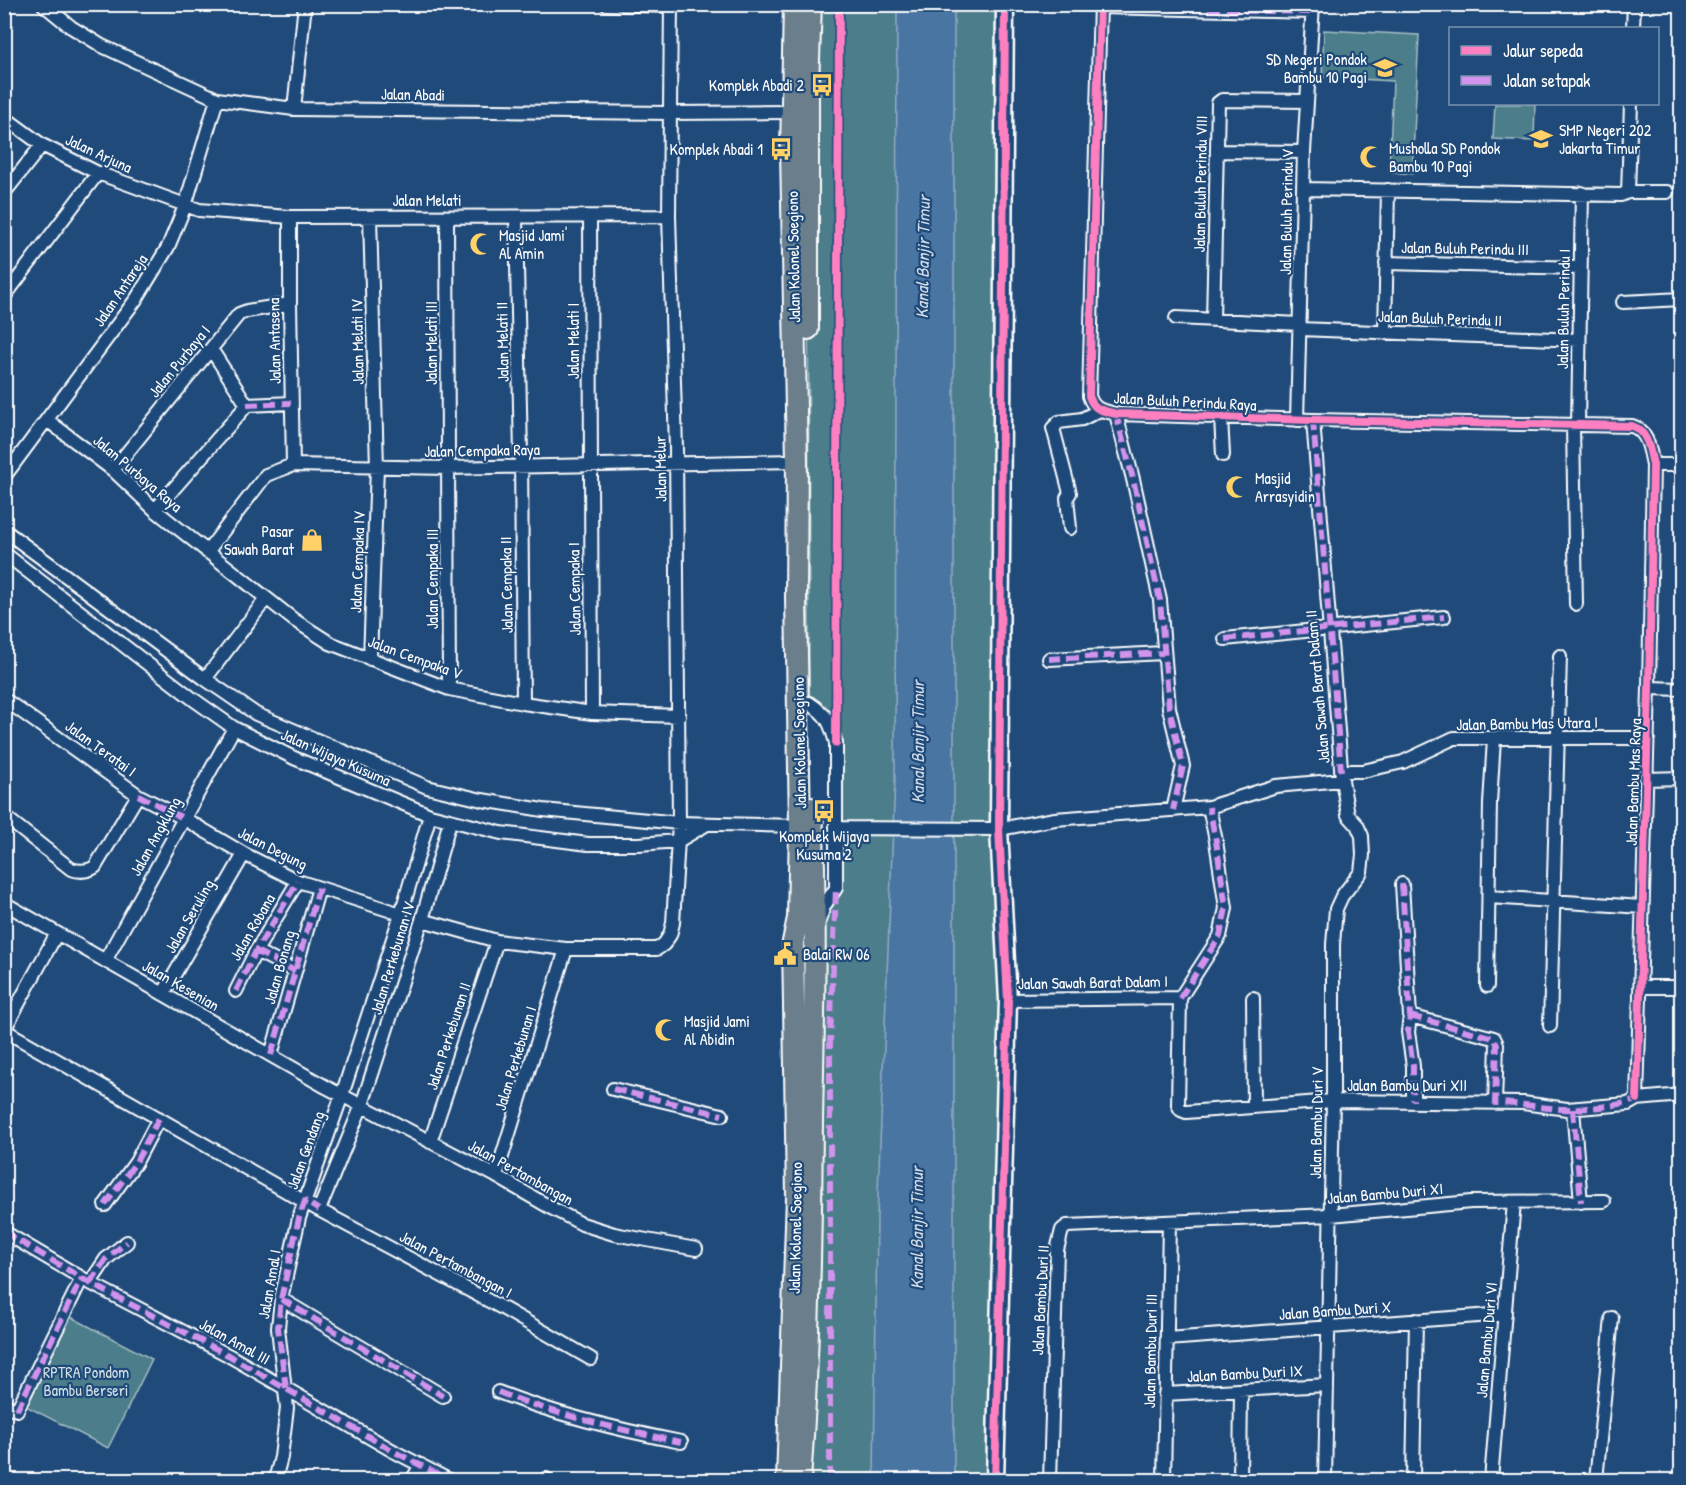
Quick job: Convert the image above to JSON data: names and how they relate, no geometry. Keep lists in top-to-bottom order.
{
  "streets": {
    "main road": ["Jalan Kolonel Soegiono"],
    "street": [
      "Jalan Abadi",
      "Jalan Arjuna",
      "Jalan Buluh Perindu VIII",
      "Jalan Melati",
      "Jalan Buluh Perindu V",
      "Jalan Buluh Perindu III",
      "Jalan Antareja",
      "Jalan Buluh Perindu I",
      "Jalan Buluh Perindu II",
      "Jalan Antasena",
      "Jalan Melati I",
      "Jalan Melati IV",
      "Jalan Melati II",
      "Jalan Melati III",
      "Jalan Purbaya I",
      "Jalan Buluh Perindu Raya",
      "Jalan Cempaka Raya",
      "Jalan Melur",
      "Jalan Purbaya Raya",
      "Jalan Cempaka IV",
      "Jalan Cempaka III",
      "Jalan Cempaka II",
      "Jalan Cempaka I",
      "Jalan Cempaka V",
      "Jalan Sawah Barat Dalam II",
      "Jalan Bambu Mas Utara I",
      "Jalan Teratai I",
      "Jalan Wijaya Kusuma",
      "Jalan Bambu Mas Raya",
      "Jalan Angklung",
      "Jalan Degung",
      "Jalan Seruling",
      "Jalan Robana",
      "Jalan Perkebunan IV",
      "Jalan Bonang",
      "Jalan Sawah Barat Dalam I",
      "Jalan Kesenian",
      "Jalan Perkebunan II",
      "Jalan Perkebunan I",
      "Jalan Bambu Duri XII",
      "Jalan Bambu Duri V",
      "Jalan Gendang",
      "Jalan Pertambangan",
      "Jalan Bambu Duri XI",
      "Jalan Pertambangan I",
      "Jalan Amal I",
      "Jalan Bambu Duri II",
      "Jalan Bambu Duri X",
      "Jalan Bambu Duri VI",
      "Jalan Amal III",
      "Jalan Bambu Duri III",
      "Jalan Bambu Duri IX"
    ]
  },
  "crossings": [
    ["Jalan Abadi", "Jalan Kolonel Soegiono"],
    ["Jalan Abadi", "Jalan Antareja"],
    ["Jalan Abadi", "Jalan Melur"],
    ["Jalan Arjuna", "Jalan Melati"],
    ["Jalan Arjuna", "Jalan Antareja"],
    ["Jalan Buluh Perindu VIII", "Jalan Buluh Perindu V"],
    ["Jalan Buluh Perindu VIII", "Jalan Buluh Perindu II"],
    ["Jalan Melati", "Jalan Antareja"],
    ["Jalan Melati", "Jalan Antasena"],
    ["Jalan Melati", "Jalan Melati I"],
    ["Jalan Melati", "Jalan Melati IV"],
    ["Jalan Melati", "Jalan Melati II"],
    ["Jalan Melati", "Jalan Melati III"],
    ["Jalan Melati", "Jalan Melur"],
    ["Jalan Buluh Perindu V", "Jalan Buluh Perindu II"],
    ["Jalan Buluh Perindu V", "Jalan Buluh Perindu Raya"],
    ["Jalan Buluh Perindu III", "Jalan Buluh Perindu I"],
    ["Jalan Kolonel Soegiono", "Jalan Cempaka Raya"],
    ["Jalan Kolonel Soegiono", "Jalan Wijaya Kusuma"],
    ["Jalan Antareja", "Jalan Purbaya Raya"],
    ["Jalan Buluh Perindu I", "Jalan Buluh Perindu II"],
    ["Jalan Buluh Perindu I", "Jalan Buluh Perindu Raya"],
    ["Jalan Antasena", "Jalan Purbaya I"],
    ["Jalan Antasena", "Jalan Cempaka Raya"],
    ["Jalan Melati I", "Jalan Cempaka Raya"],
    ["Jalan Melati I", "Jalan Cempaka I"],
    ["Jalan Melati IV", "Jalan Cempaka Raya"],
    ["Jalan Melati IV", "Jalan Cempaka IV"],
    ["Jalan Melati II", "Jalan Cempaka Raya"],
    ["Jalan Melati II", "Jalan Cempaka II"],
    ["Jalan Melati III", "Jalan Cempaka Raya"],
    ["Jalan Melati III", "Jalan Cempaka III"],
    ["Jalan Purbaya I", "Jalan Purbaya Raya"],
    ["Jalan Buluh Perindu Raya", "Jalan Sawah Barat Dalam II"],
    ["Jalan Buluh Perindu Raya", "Jalan Bambu Mas Raya"],
    ["Jalan Cempaka Raya", "Jalan Melur"],
    ["Jalan Cempaka Raya", "Jalan Purbaya Raya"],
    ["Jalan Cempaka Raya", "Jalan Cempaka IV"],
    ["Jalan Cempaka Raya", "Jalan Cempaka III"],
    ["Jalan Cempaka Raya", "Jalan Cempaka II"],
    ["Jalan Cempaka Raya", "Jalan Cempaka I"],
    ["Jalan Cempaka Raya", "Jalan Cempaka V"],
    ["Jalan Melur", "Jalan Cempaka V"],
    ["Jalan Melur", "Jalan Wijaya Kusuma"],
    ["Jalan Melur", "Jalan Perkebunan IV"],
    ["Jalan Melur", "Jalan Perkebunan II"],
    ["Jalan Melur", "Jalan Perkebunan I"],
    ["Jalan Purbaya Raya", "Jalan Cempaka V"],
    ["Jalan Cempaka IV", "Jalan Cempaka V"],
    ["Jalan Cempaka III", "Jalan Cempaka V"],
    ["Jalan Cempaka II", "Jalan Cempaka V"],
    ["Jalan Cempaka I", "Jalan Cempaka V"],
    ["Jalan Sawah Barat Dalam II", "Jalan Bambu Mas Utara I"],
    ["Jalan Sawah Barat Dalam II", "Jalan Bambu Duri V"],
    ["Jalan Bambu Mas Utara I", "Jalan Bambu Mas Raya"],
    ["Jalan Bambu Mas Utara I", "Jalan Bambu Duri V"],
    ["Jalan Teratai I", "Jalan Degung"],
    ["Jalan Wijaya Kusuma", "Jalan Angklung"],
    ["Jalan Wijaya Kusuma", "Jalan Perkebunan IV"],
    ["Jalan Wijaya Kusuma", "Jalan Gendang"],
    ["Jalan Bambu Mas Raya", "Jalan Bambu Duri XII"],
    ["Jalan Angklung", "Jalan Degung"],
    ["Jalan Angklung", "Jalan Kesenian"],
    ["Jalan Degung", "Jalan Seruling"],
    ["Jalan Degung", "Jalan Robana"],
    ["Jalan Degung", "Jalan Bonang"],
    ["Jalan Degung", "Jalan Gendang"],
    ["Jalan Seruling", "Jalan Kesenian"],
    ["Jalan Perkebunan IV", "Jalan Gendang"],
    ["Jalan Perkebunan IV", "Jalan Pertambangan"],
    ["Jalan Bonang", "Jalan Kesenian"],
    ["Jalan Sawah Barat Dalam I", "Jalan Bambu Duri XII"],
    ["Jalan Kesenian", "Jalan Gendang"],
    ["Jalan Kesenian", "Jalan Pertambangan"],
    ["Jalan Perkebunan II", "Jalan Pertambangan"],
    ["Jalan Perkebunan I", "Jalan Pertambangan"],
    ["Jalan Bambu Duri XII", "Jalan Bambu Duri V"],
    ["Jalan Bambu Duri V", "Jalan Bambu Duri XI"],
    ["Jalan Bambu Duri V", "Jalan Bambu Duri X"],
    ["Jalan Bambu Duri V", "Jalan Bambu Duri IX"],
    ["Jalan Gendang", "Jalan Pertambangan"],
    ["Jalan Gendang", "Jalan Pertambangan I"],
    ["Jalan Gendang", "Jalan Amal I"],
    ["Jalan Bambu Duri XI", "Jalan Bambu Duri II"],
    ["Jalan Bambu Duri XI", "Jalan Bambu Duri VI"],
    ["Jalan Bambu Duri XI", "Jalan Bambu Duri III"],
    ["Jalan Pertambangan I", "Jalan Amal I"],
    ["Jalan Amal I", "Jalan Amal III"],
    ["Jalan Bambu Duri II", "Jalan Bambu Duri III"],
    ["Jalan Bambu Duri X", "Jalan Bambu Duri VI"],
    ["Jalan Bambu Duri X", "Jalan Bambu Duri III"],
    ["Jalan Bambu Duri III", "Jalan Bambu Duri IX"]
  ],
  "water": ["Kanal Banjir Timur"],
  "parks": ["RPTRA Pondom Bambu Berseri"],
  "places": {
    "school or university": ["SD Negeri Pondok Bambu 10 Pagi", "SMP Negeri 202 Jakarta Timur"],
    "bus stop": ["Komplek Abadi 2", "Komplek Abadi 1", "Komplek Wijaya Kusuma 2"],
    "mosque": [
      "Musholla SD Pondok Bambu 10 Pagi",
      "Masjid Jami' Al Amin",
      "Masjid Arrasyidin",
      "Masjid Jami Al Abidin"
    ],
    "shop": ["Pasar Sawah Barat"],
    "public building": ["Balai RW 06"]
  },
  "legend": ["Jalur sepeda", "Jalan setapak"]
}
